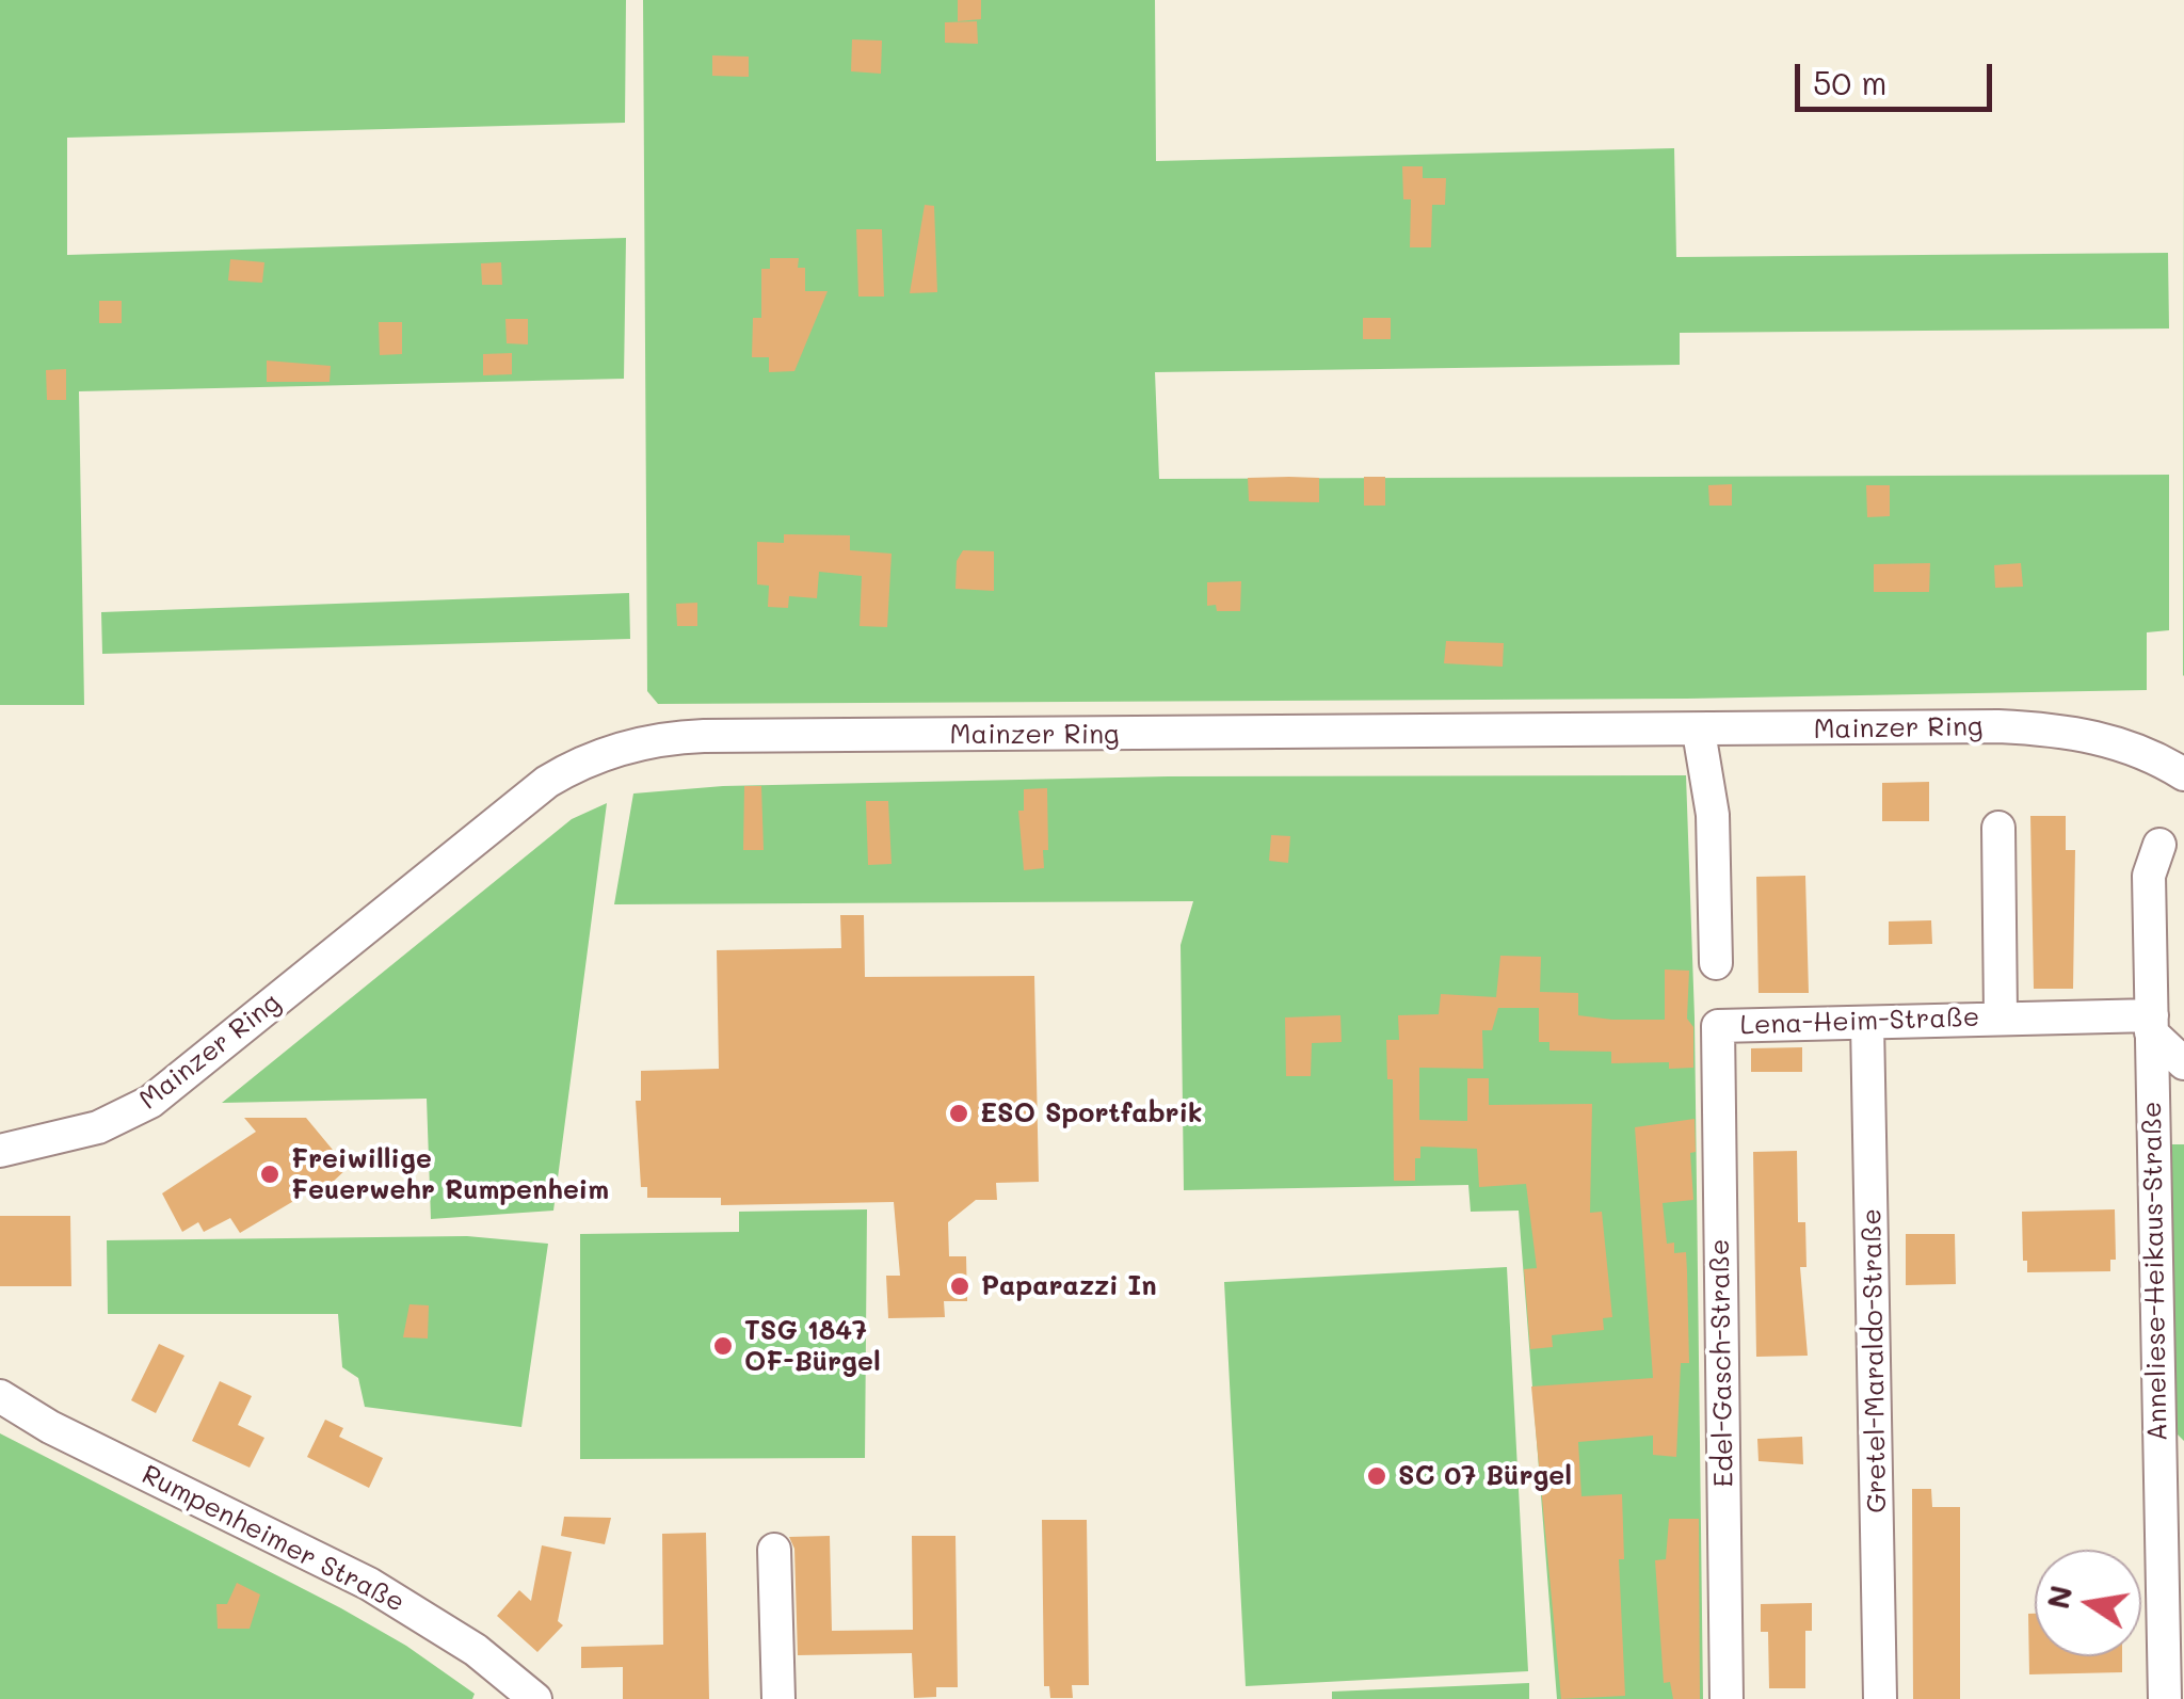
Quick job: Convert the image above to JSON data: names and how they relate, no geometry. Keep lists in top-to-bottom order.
{
  "streets": {
    "street": [
      "Mainzer Ring",
      "Lena-Heim-Straße",
      "Anneliese-Heikaus-Straße",
      "Gretel-Maraldo-Straße",
      "Edel-Gasch-Straße",
      "Rumpenheimer Straße"
    ]
  },
  "crossings": [
    ["Lena-Heim-Straße", "Anneliese-Heikaus-Straße"],
    ["Lena-Heim-Straße", "Gretel-Maraldo-Straße"],
    ["Lena-Heim-Straße", "Edel-Gasch-Straße"]
  ],
  "places": [
    "ESO Sportfabrik",
    "Freiwillige Feuerwehr Rumpenheim",
    "Paparazzi In",
    "TSG 1847 OF-Bürgel",
    "SC 07 Bürgel"
  ],
  "scale_bar": "50 m",
  "north": "left"
}
